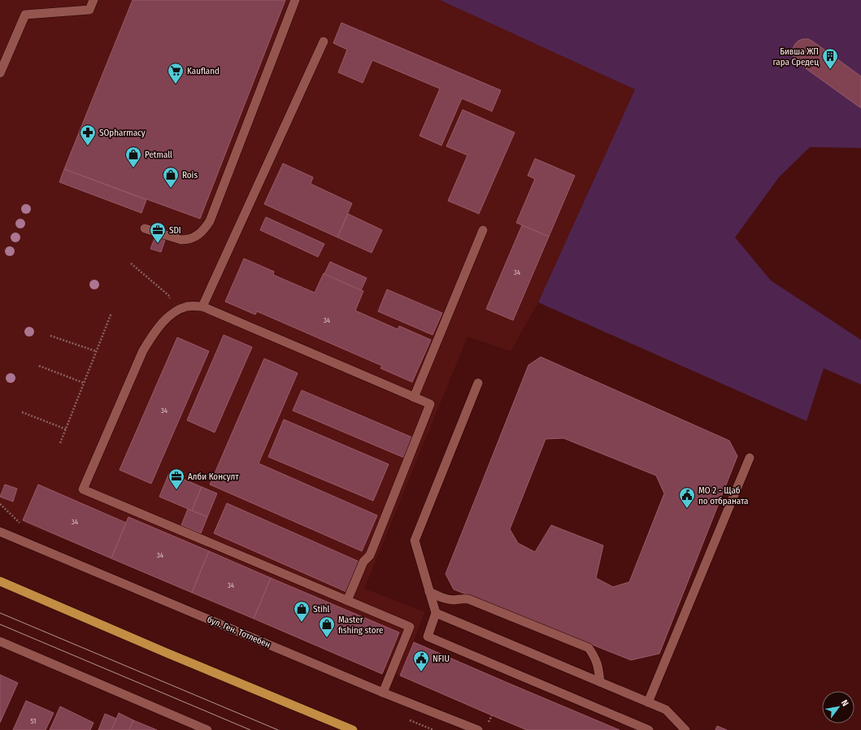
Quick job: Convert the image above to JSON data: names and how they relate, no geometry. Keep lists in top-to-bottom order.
{
  "streets": {
    "street": ["бул. Ген. Тотлебен"]
  },
  "places": {
    "building": ["Бивша ЖП гара Средец"],
    "supermarket": ["Kaufland"],
    "pharmacy": ["SOpharmacy"],
    "shop": [
      "Petmall",
      "Rois",
      "Stihl",
      "Master fishing store"
    ],
    "office": ["SDI", "Алби Консулт"],
    "public building": ["МО 2 - Щаб по отбраната", "NFIU"]
  },
  "house_numbers": [
    "34",
    "34",
    "34",
    "34",
    "34",
    "34",
    "51"
  ],
  "north": "top right"
}
